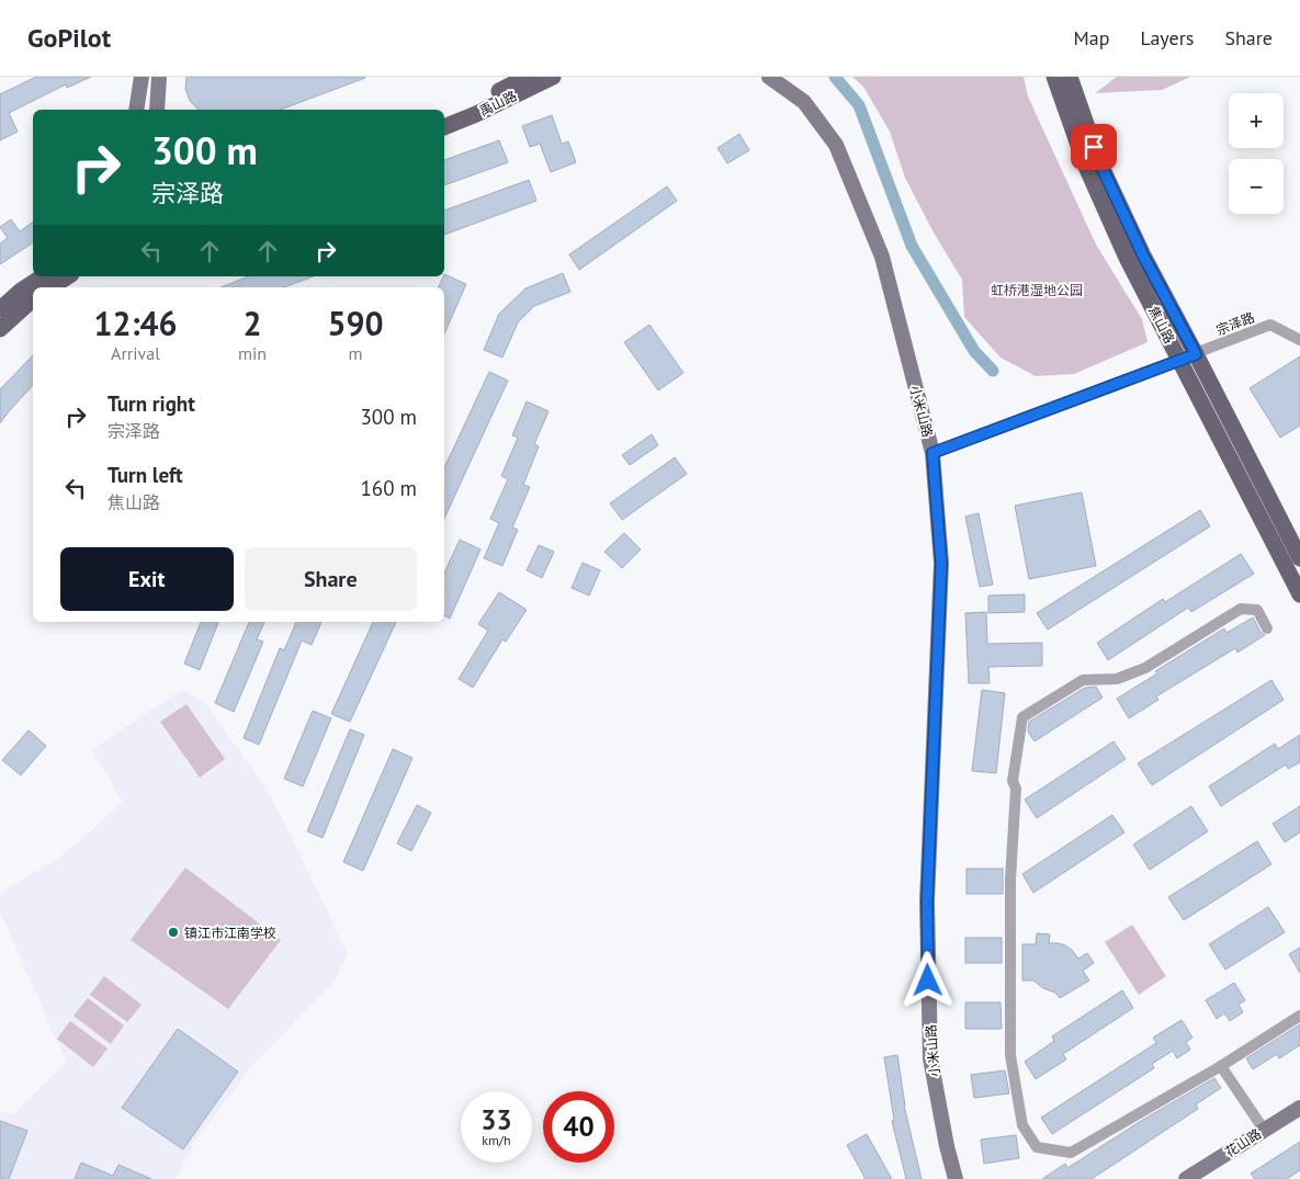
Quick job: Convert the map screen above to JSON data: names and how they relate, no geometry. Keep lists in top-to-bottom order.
{
  "streets": {
    "main road": ["禹山路", "焦山路"],
    "street": ["宗泽路", "小米山路", "花山路"]
  },
  "crossings": [
    ["宗泽路", "焦山路"],
    ["宗泽路", "小米山路"]
  ],
  "parks": ["虹桥港湿地公园"],
  "places": ["镇江市江南学校"],
  "page": {
    "header": "GoPilot",
    "nav": ["Map", "Layers", "Share"],
    "map_buttons": ["+", "−"],
    "turn": ["300 m", "宗泽路"],
    "eta": [
      "12:46",
      "Arrival",
      "2",
      "min",
      "590",
      "m"
    ],
    "list": [
      {
        "name": "Turn right",
        "note": "宗泽路",
        "value": "300 m"
      },
      {
        "name": "Turn left",
        "note": "焦山路",
        "value": "160 m"
      }
    ],
    "buttons": ["Exit", "Share"],
    "speed": "33 km/h",
    "limit": "40"
  }
}
